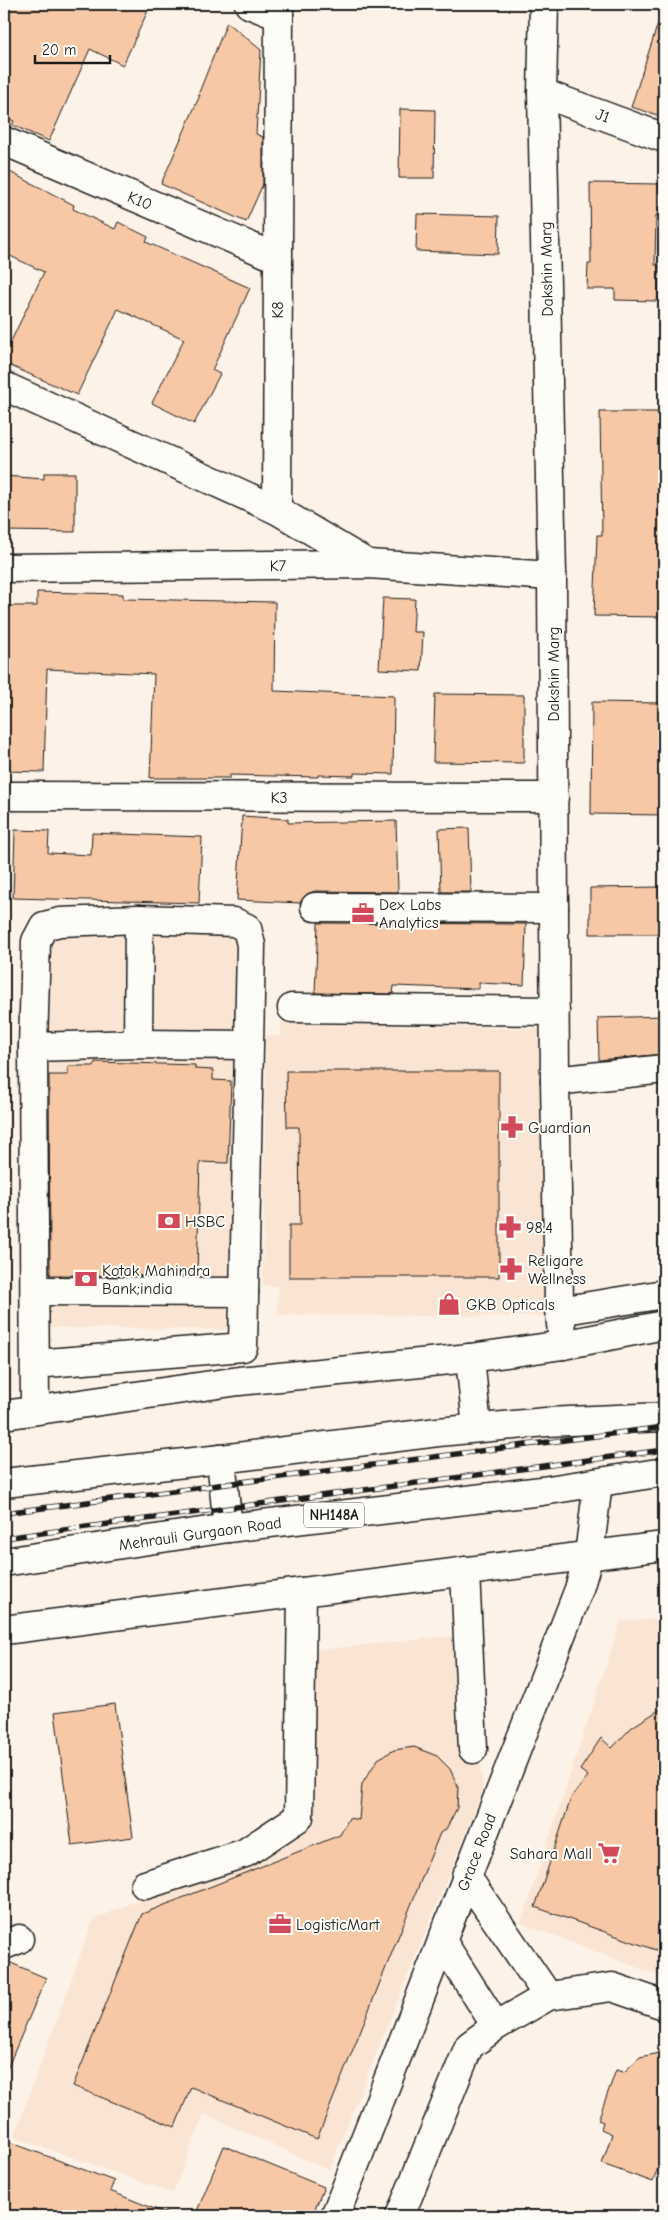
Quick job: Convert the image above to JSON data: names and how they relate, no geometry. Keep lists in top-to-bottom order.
{
  "streets": {
    "main road": [
      "J1",
      "K10",
      "Dakshin Marg",
      "K8",
      "K7",
      "K3",
      "NH148A",
      "Mehrauli Gurgaon Road",
      "Grace Road"
    ]
  },
  "crossings": [
    ["J1", "Dakshin Marg"],
    ["K10", "K8"],
    ["Dakshin Marg", "K7"],
    ["Dakshin Marg", "K3"],
    ["Mehrauli Gurgaon Road", "Grace Road"]
  ],
  "places": {
    "office": ["Dex Labs Analytics", "LogisticMart"],
    "pharmacy": ["Guardian", "98.4", "Religare Wellness"],
    "bank": ["HSBC", "Kotak Mahindra Bank;india"],
    "shop": ["GKB Opticals"],
    "supermarket": ["Sahara Mall"]
  },
  "scale_bar": "20 m"
}
